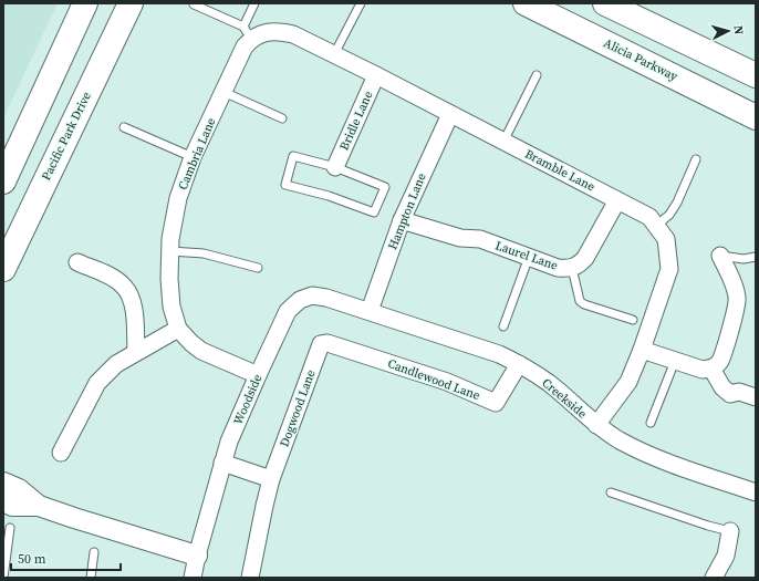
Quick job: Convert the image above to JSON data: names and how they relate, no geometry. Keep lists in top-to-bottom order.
{
  "streets": {
    "main road": ["Alicia Parkway", "Pacific Park Drive"],
    "street": [
      "Bridle Lane",
      "Cambria Lane",
      "Bramble Lane",
      "Hampton Lane",
      "Laurel Lane",
      "Candlewood Lane",
      "Creekside",
      "Woodside",
      "Dogwood Lane"
    ]
  },
  "crossings": [
    ["Bridle Lane", "Bramble Lane"],
    ["Cambria Lane", "Bramble Lane"],
    ["Cambria Lane", "Woodside"],
    ["Bramble Lane", "Hampton Lane"],
    ["Bramble Lane", "Laurel Lane"],
    ["Bramble Lane", "Creekside"],
    ["Hampton Lane", "Laurel Lane"],
    ["Hampton Lane", "Creekside"],
    ["Hampton Lane", "Woodside"],
    ["Candlewood Lane", "Creekside"],
    ["Candlewood Lane", "Dogwood Lane"],
    ["Creekside", "Woodside"]
  ],
  "scale_bar": "50 m",
  "north": "right"
}
